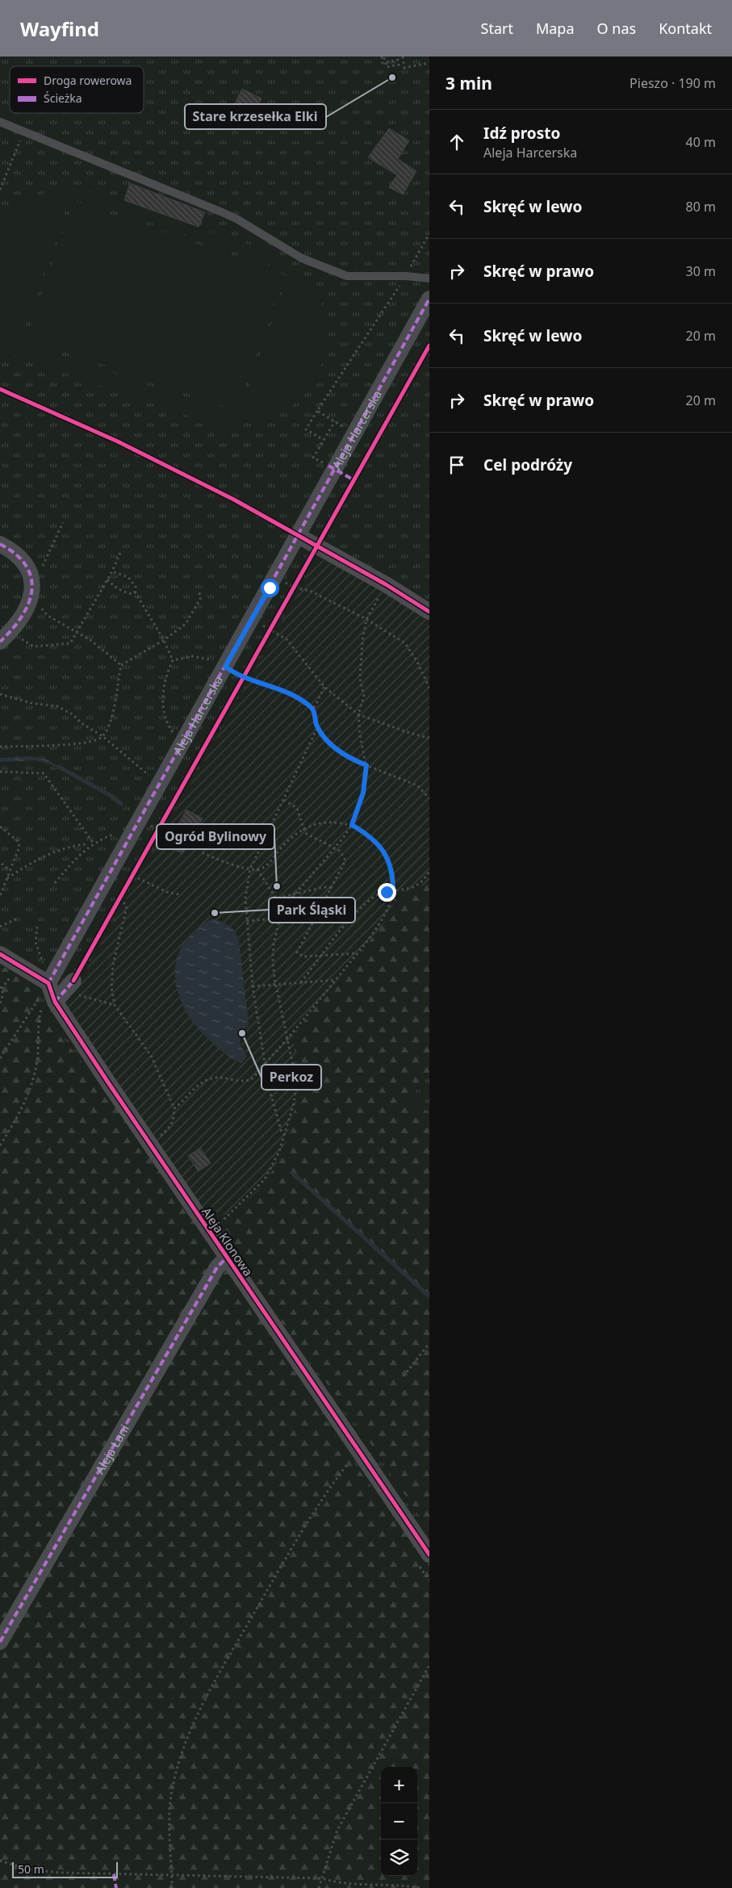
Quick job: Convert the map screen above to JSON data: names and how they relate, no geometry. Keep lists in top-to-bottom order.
{
  "streets": {
    "street": ["Aleja Harcerska", "Aleja Klonowa", "Aleja Łani"]
  },
  "crossings": [
    ["Aleja Harcerska", "Aleja Klonowa"],
    ["Aleja Klonowa", "Aleja Łani"]
  ],
  "places": [
    "Stare krzesełka Elki",
    "Ogród Bylinowy",
    "Park Śląski",
    "Perkoz"
  ],
  "legend": ["Droga rowerowa", "Ścieżka"],
  "scale_bar": "50 m",
  "page": {
    "header": "Wayfind",
    "nav": [
      "Start",
      "Mapa",
      "O nas",
      "Kontakt"
    ],
    "heading": ["3 min", "Pieszo · 190 m"],
    "list": [
      ["Idź prosto", "Aleja Harcerska", "40 m"],
      ["Skręć w lewo", "80 m"],
      ["Skręć w prawo", "30 m"],
      ["Skręć w lewo", "20 m"],
      ["Skręć w prawo", "20 m"],
      "Cel podróży"
    ],
    "map_buttons": ["+", "−"],
    "scale": "50 m"
  }
}
